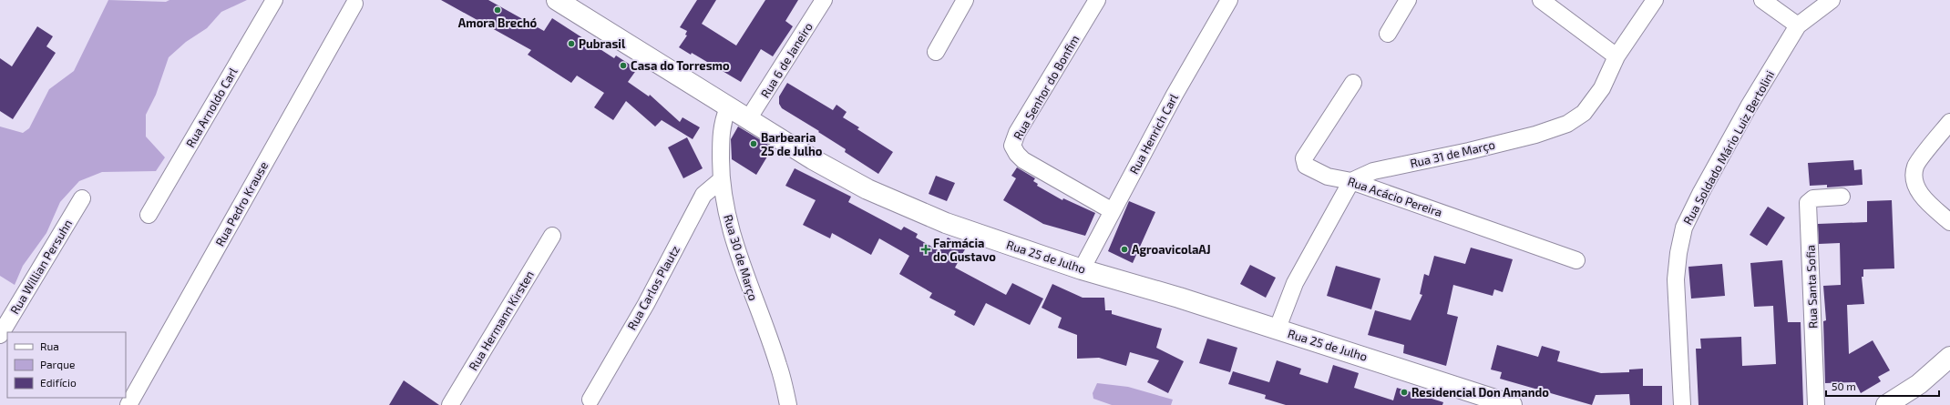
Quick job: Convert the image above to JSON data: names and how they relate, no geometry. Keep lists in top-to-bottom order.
{
  "streets": {
    "main road": ["Rua 25 de Julho"],
    "street": [
      "Rua 6 de Janeiro",
      "Rua Senhor do Bonfim",
      "Rua Arnoldo Carl",
      "Rua Henrich Carl",
      "Rua Soldado Mário Luiz Bertolini",
      "Rua 31 de Março",
      "Rua Acácio Pereira",
      "Rua Pedro Krause",
      "Rua 30 de Março",
      "Rua Willian Persuhn",
      "Rua Santa Sofia",
      "Rua Carlos Plautz",
      "Rua Hermann Kirsten"
    ]
  },
  "crossings": [
    ["Rua 6 de Janeiro", "Rua 25 de Julho"],
    ["Rua Senhor do Bonfim", "Rua Henrich Carl"],
    ["Rua Henrich Carl", "Rua 25 de Julho"],
    ["Rua 31 de Março", "Rua Acácio Pereira"],
    ["Rua 25 de Julho", "Rua 30 de Março"],
    ["Rua 30 de Março", "Rua Carlos Plautz"]
  ],
  "places": {
    "other": [
      "Amora Brechó",
      "Pubrasil",
      "Casa do Torresmo",
      "Barbearia 25 de Julho",
      "AgroavicolaAJ",
      "Residencial Don Amando"
    ],
    "health": ["Farmácia do Gustavo"]
  },
  "legend": ["Rua", "Parque", "Edifício"],
  "scale_bar": "50 m"
}
